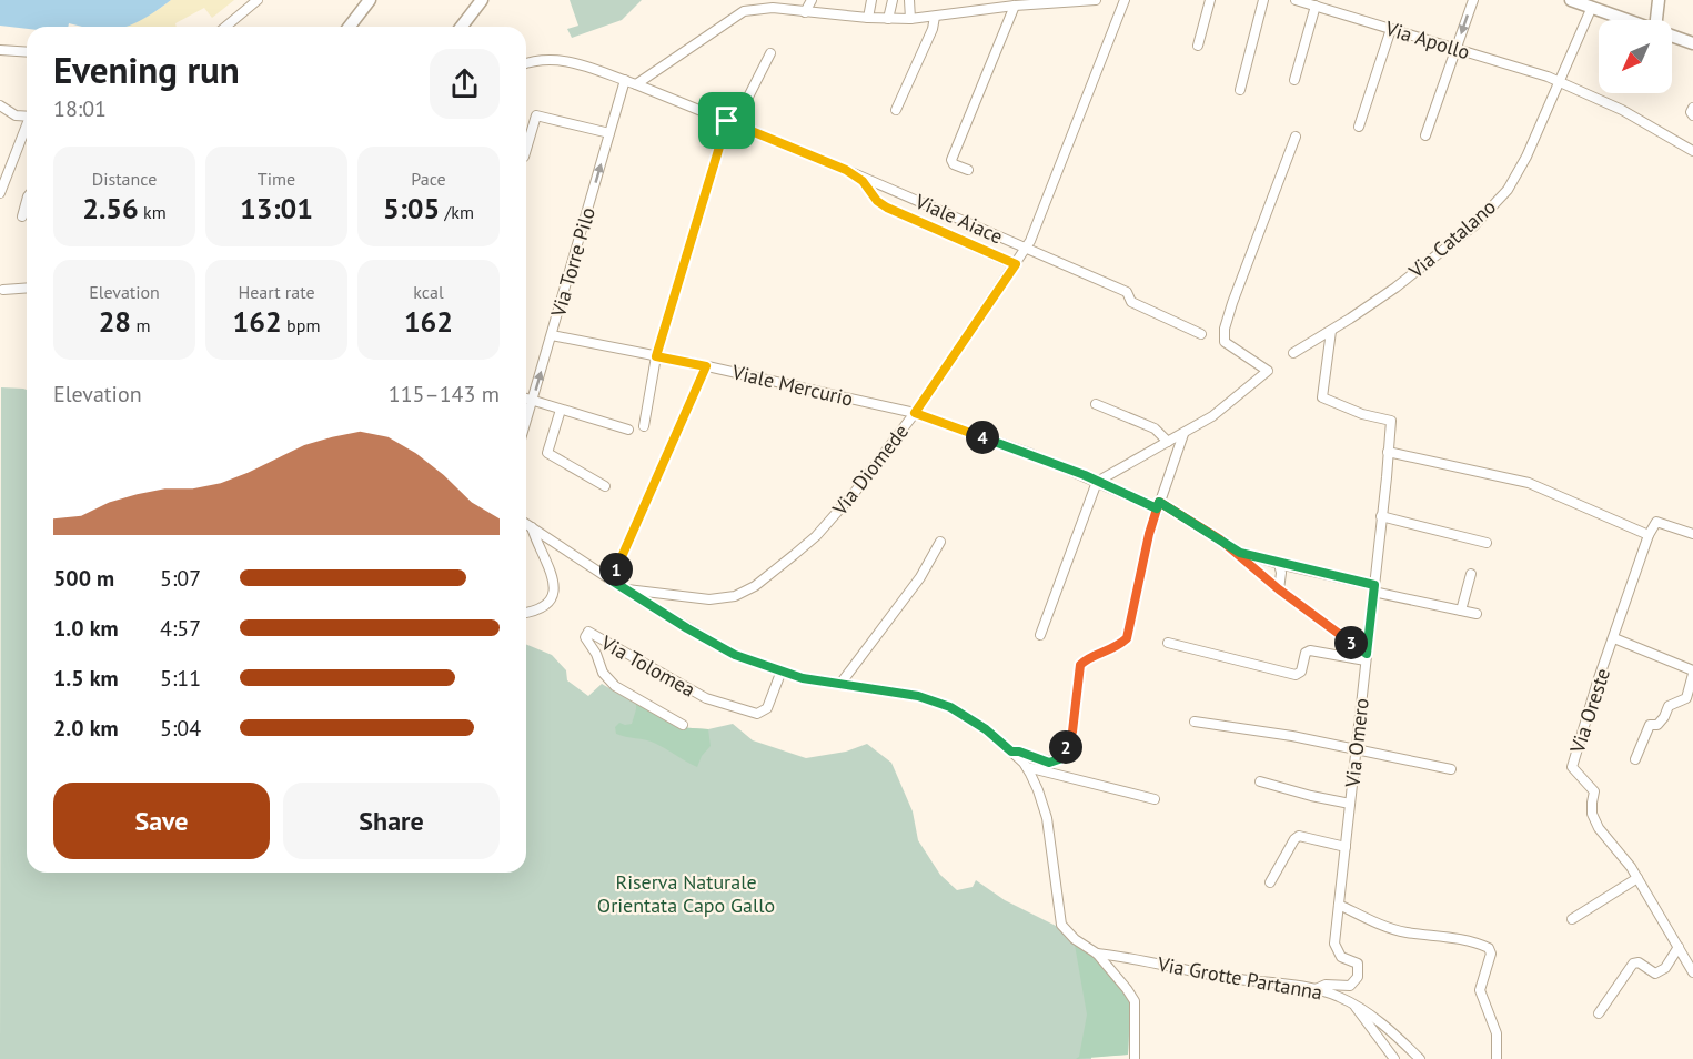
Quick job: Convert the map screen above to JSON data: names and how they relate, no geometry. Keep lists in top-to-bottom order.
{
  "streets": {
    "street": [
      "Via Apollo",
      "Viale Aiace",
      "Via Catalano",
      "Via Torre Pilo",
      "Viale Mercurio",
      "Via Diomede",
      "Via Tolomea",
      "Via Oreste",
      "Via Omero",
      "Via Grotte Partanna"
    ]
  },
  "crossings": [
    ["Via Apollo", "Via Catalano"],
    ["Viale Aiace", "Via Torre Pilo"],
    ["Viale Aiace", "Via Diomede"],
    ["Via Catalano", "Via Omero"],
    ["Via Torre Pilo", "Viale Mercurio"],
    ["Viale Mercurio", "Via Diomede"],
    ["Via Omero", "Via Grotte Partanna"]
  ],
  "one_way": ["Via Torre Pilo"],
  "parks": ["Riserva Naturale Orientata Capo Gallo"],
  "north": "bottom left",
  "page": {
    "heading": ["Evening run", "18:01"],
    "stats": [
      ["Distance", "2.56 km"],
      ["Time", "13:01"],
      ["Pace", "5:05 /km"],
      ["Elevation", "28 m"],
      ["Heart rate", "162 bpm"],
      ["kcal", "162"]
    ],
    "chart": ["Elevation", "115–143 m"],
    "pins": [
      "4",
      "1",
      "3",
      "2"
    ],
    "list": [
      {
        "name": "500 m",
        "note": "5:07"
      },
      {
        "name": "1.0 km",
        "note": "4:57"
      },
      {
        "name": "1.5 km",
        "note": "5:11"
      },
      {
        "name": "2.0 km",
        "note": "5:04"
      }
    ],
    "buttons": ["Save", "Share"]
  }
}
